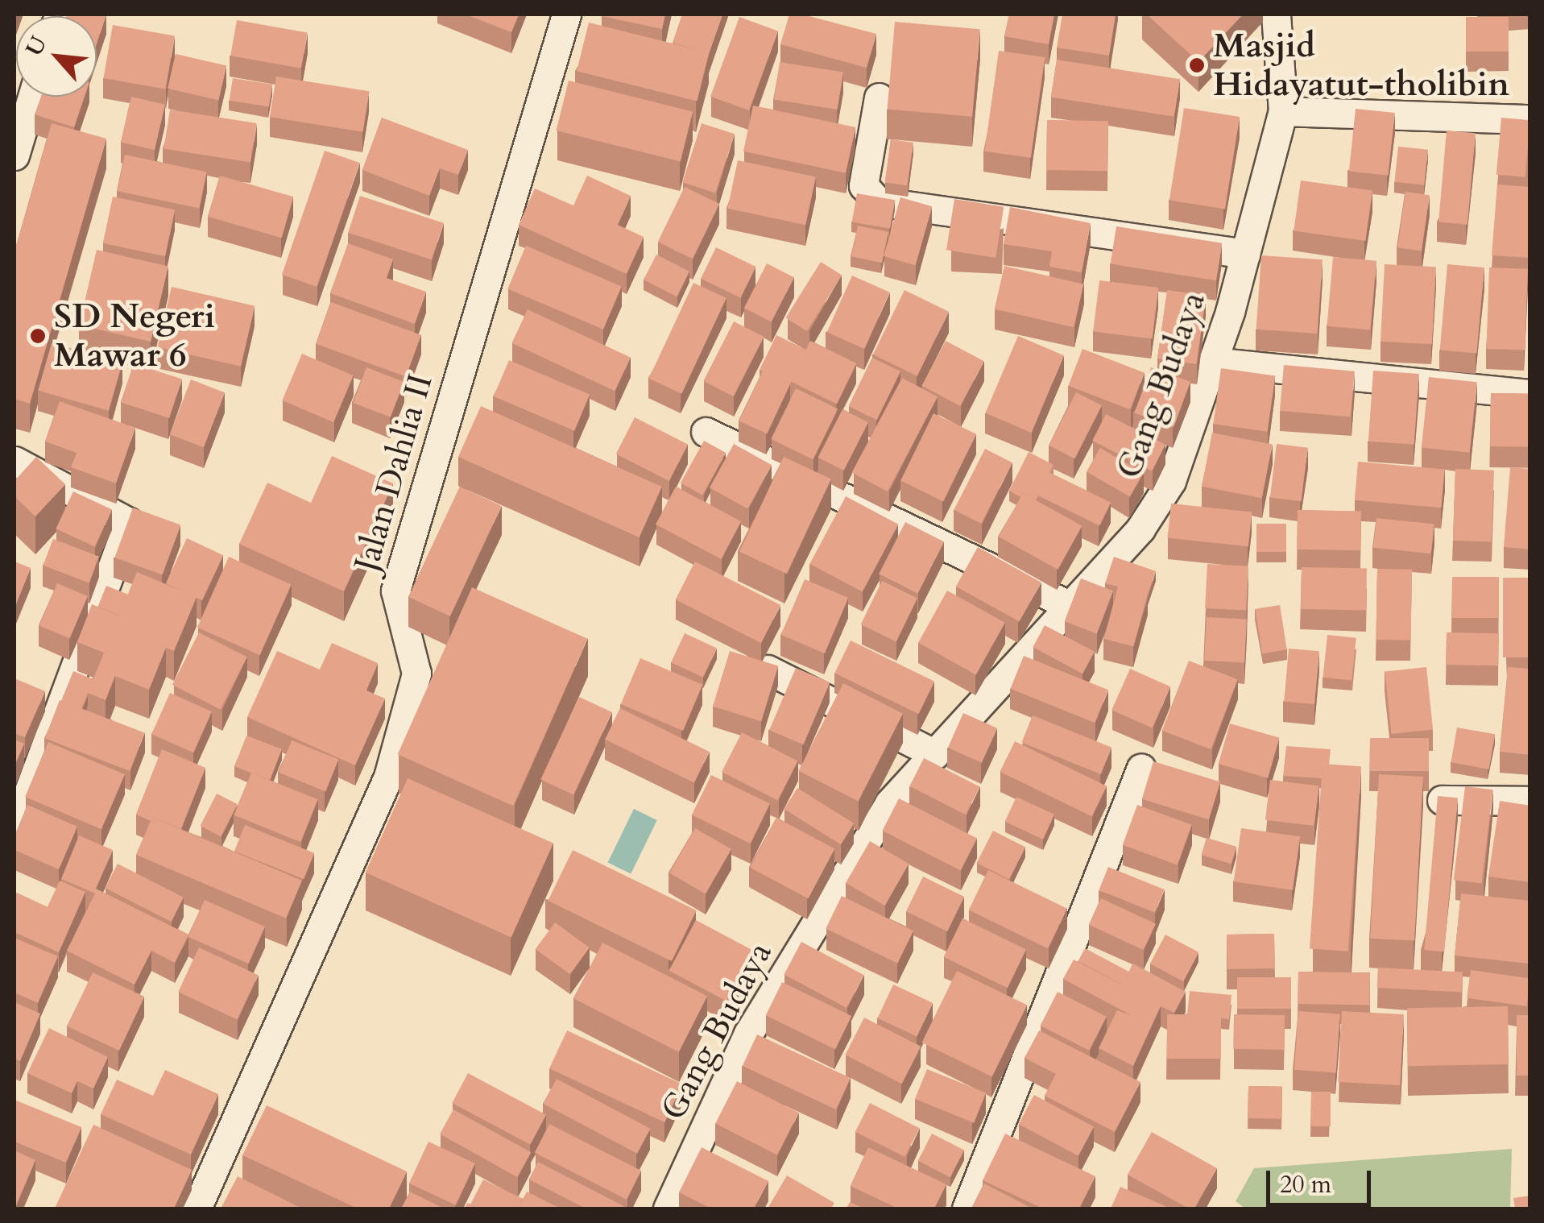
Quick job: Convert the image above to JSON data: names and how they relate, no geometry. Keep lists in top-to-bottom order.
{
  "streets": {
    "street": ["Gang Budaya", "Jalan Dahlia II"]
  },
  "places": ["Masjid Hidayatut-tholibin", "SD Negeri Mawar 6"],
  "scale_bar": "20 m",
  "north": "top left"
}
